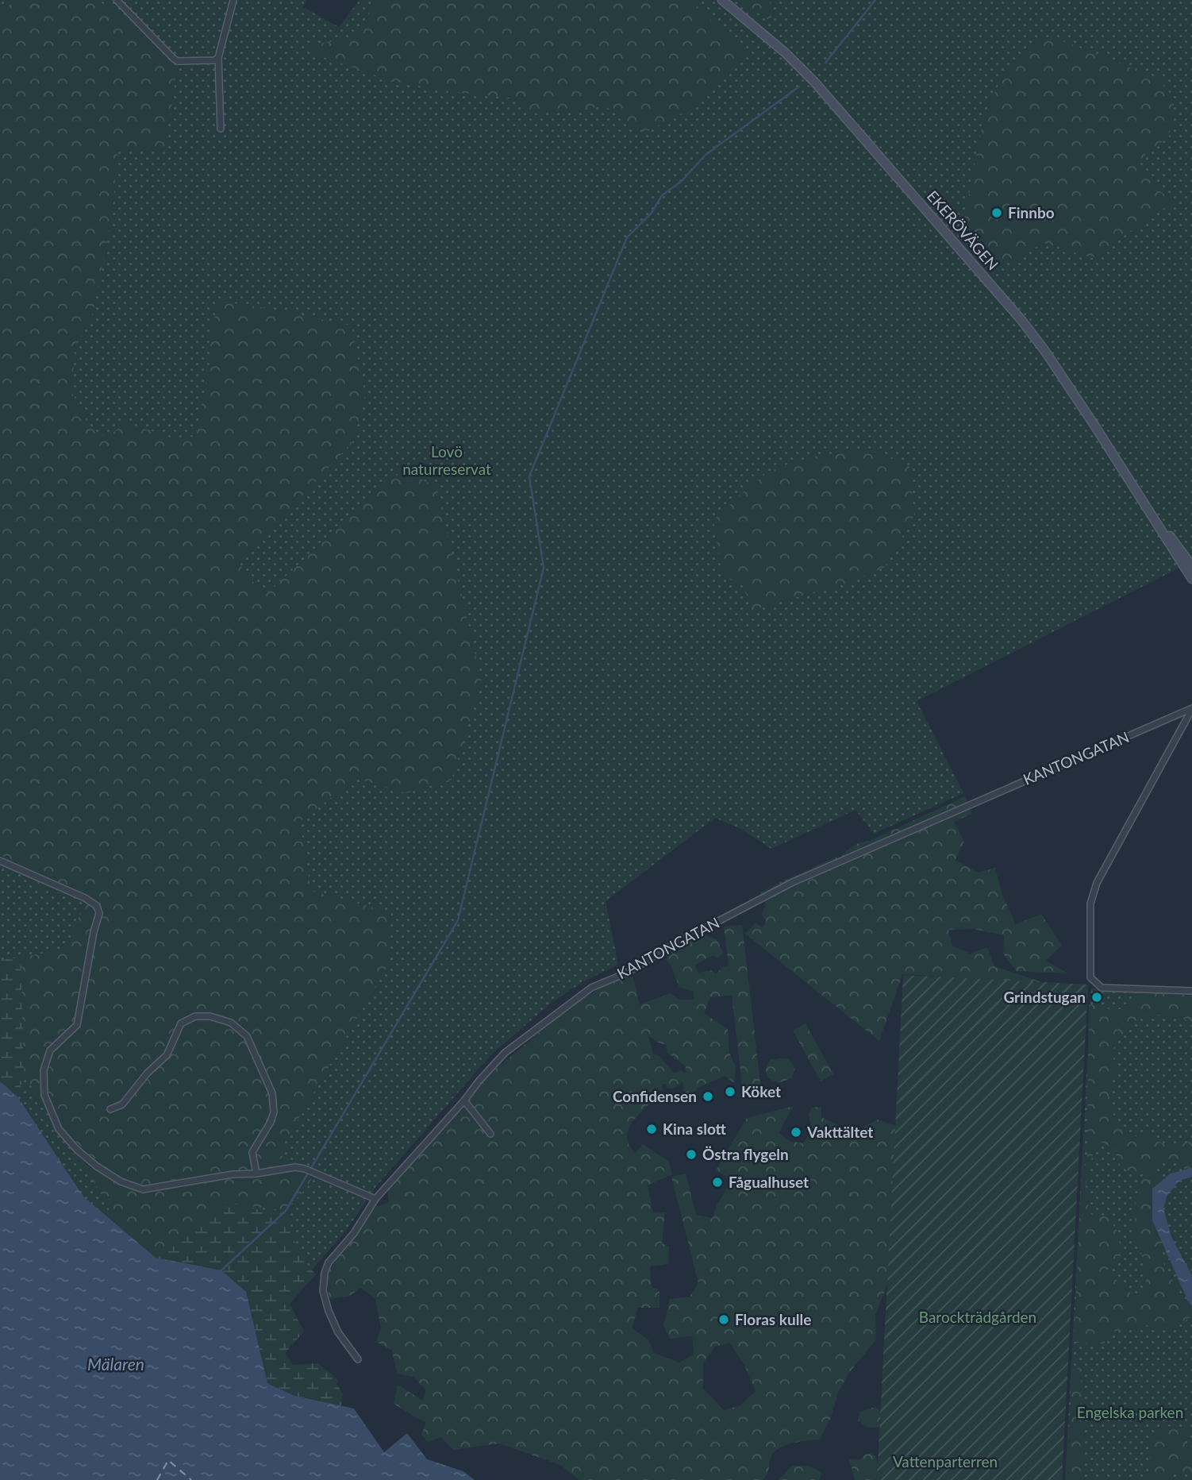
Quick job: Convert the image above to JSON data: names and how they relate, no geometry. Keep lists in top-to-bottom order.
{
  "streets": {
    "main road": ["EKERÖVÄGEN"],
    "street": ["KANTONGATAN"]
  },
  "water": ["Mälaren"],
  "parks": [
    "Lovö naturreservat",
    "Barockträdgården",
    "Engelska parken",
    "Vattenparterren"
  ],
  "places": [
    "Finnbo",
    "Grindstugan",
    "Köket",
    "Confidensen",
    "Kina slott",
    "Vakttältet",
    "Östra flygeln",
    "Fågualhuset",
    "Floras kulle"
  ]
}
